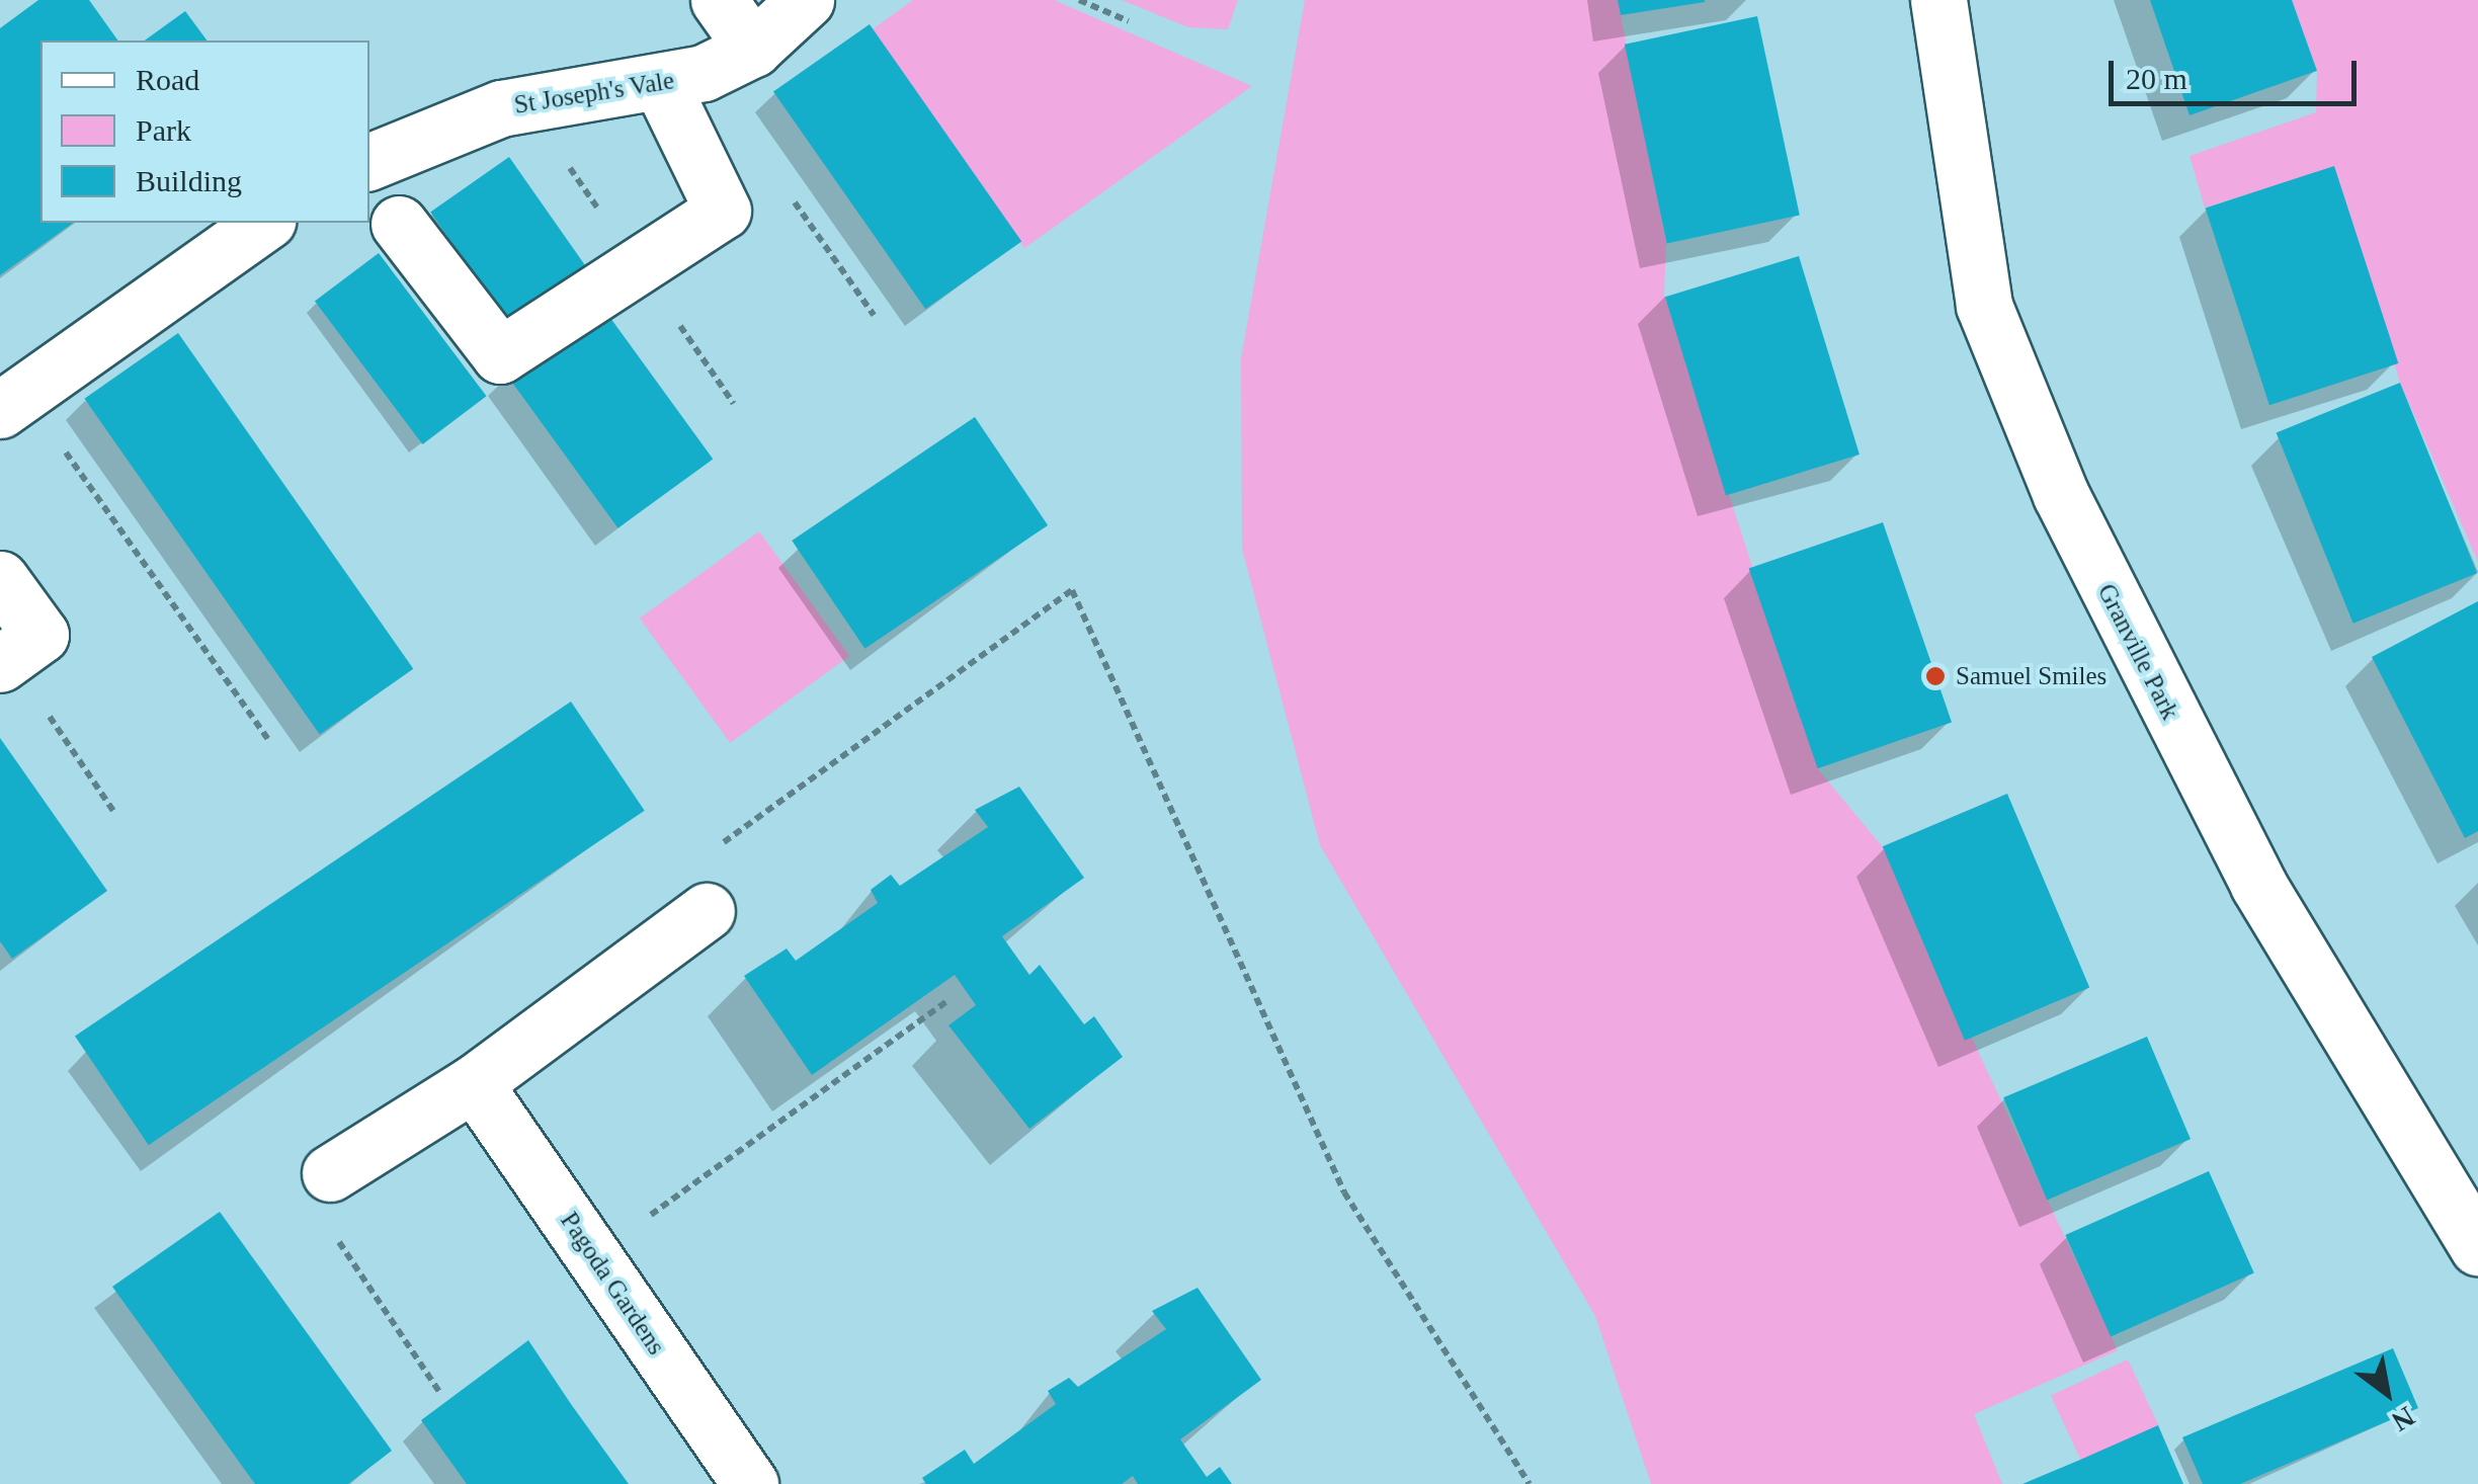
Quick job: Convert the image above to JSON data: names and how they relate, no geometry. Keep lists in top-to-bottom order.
{
  "streets": {
    "street": ["St Joseph's Vale", "Granville Park", "Pagoda Gardens"]
  },
  "places": ["Samuel Smiles"],
  "legend": ["Road", "Park", "Building"],
  "scale_bar": "20 m",
  "north": "bottom right"
}
